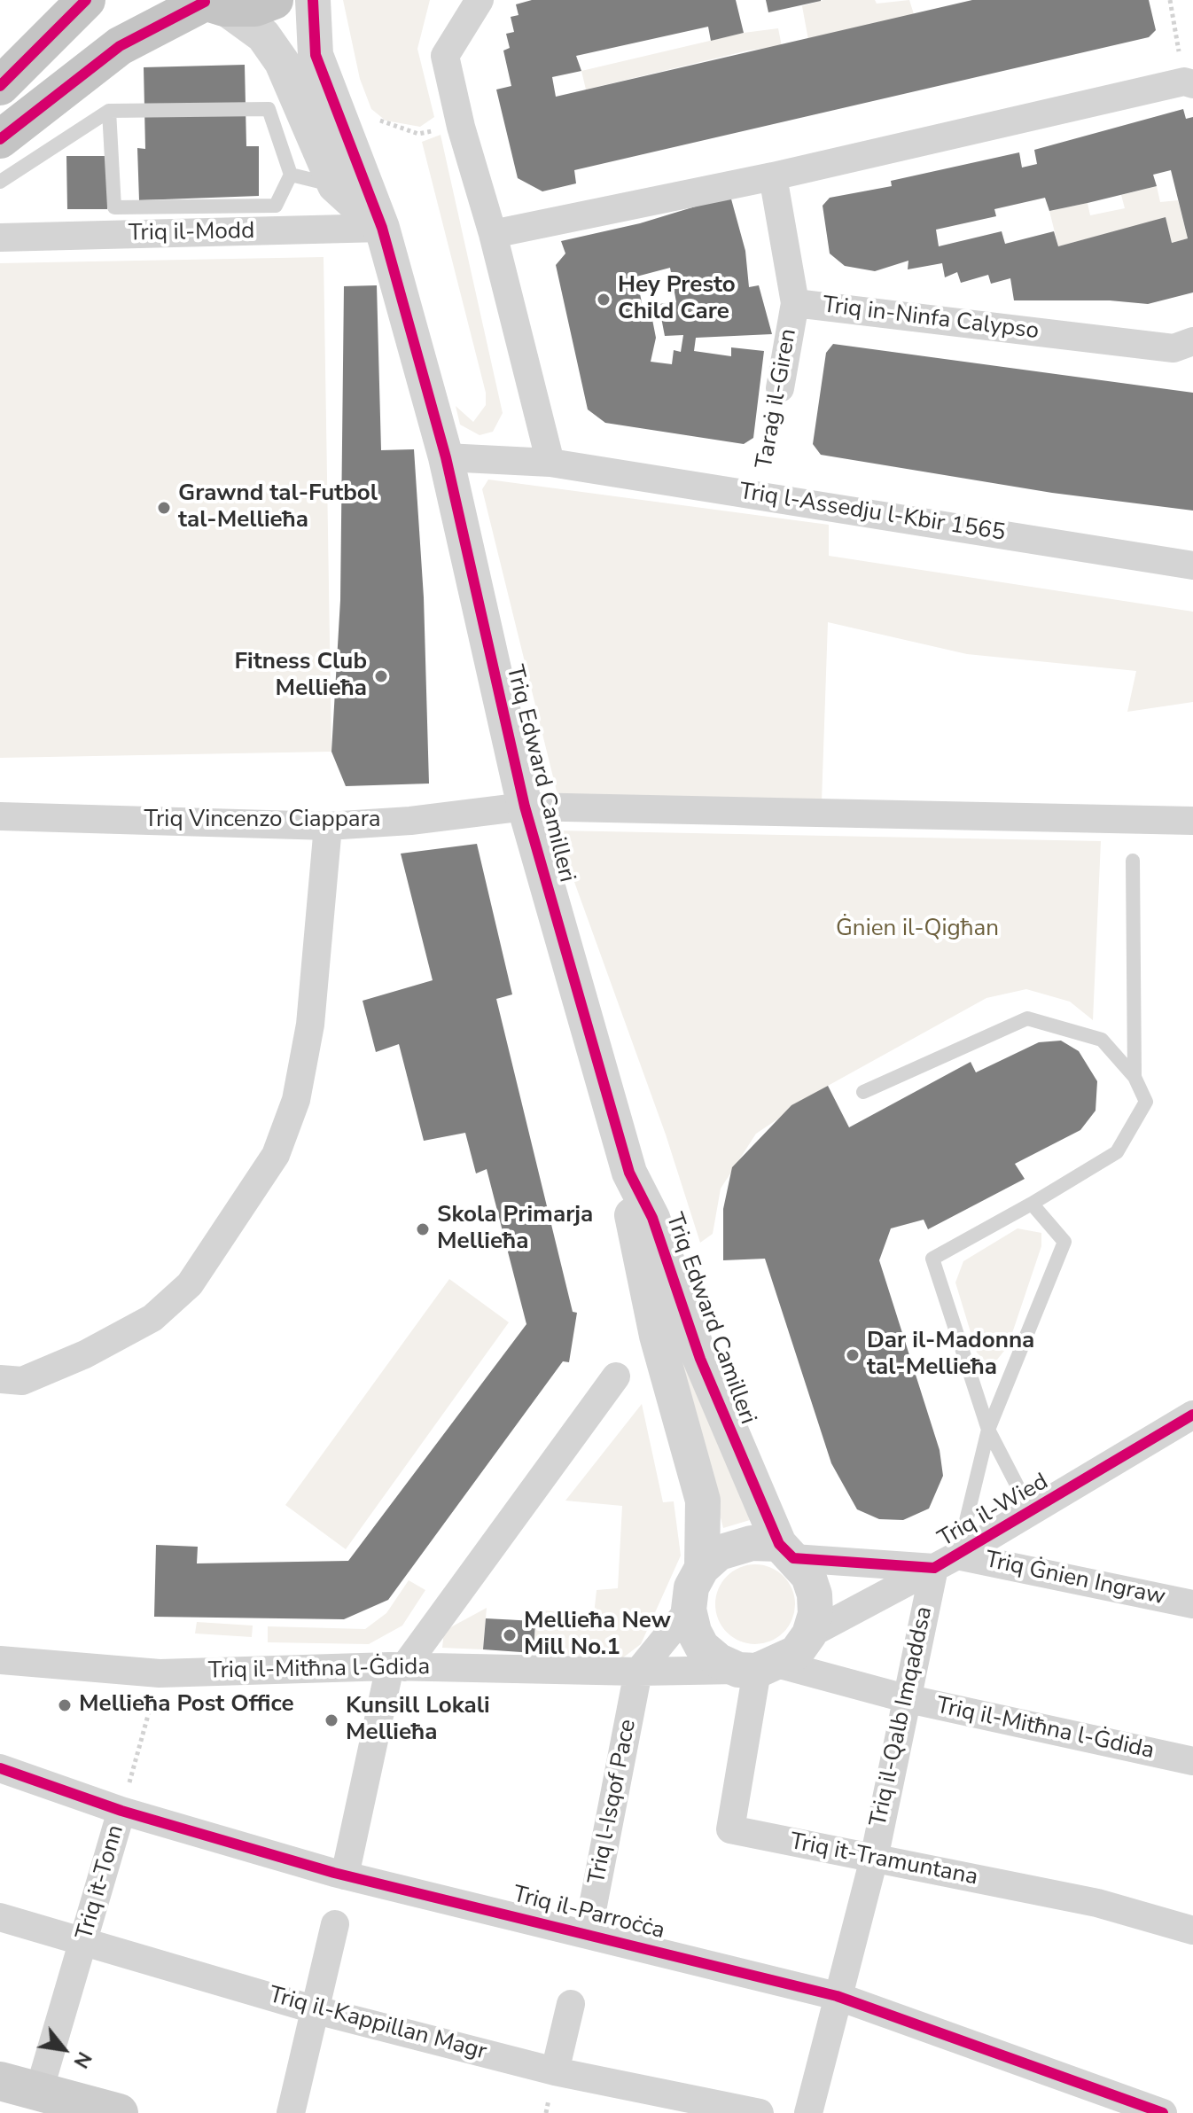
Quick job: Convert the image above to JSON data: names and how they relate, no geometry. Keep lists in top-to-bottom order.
{
  "streets": {
    "street": [
      "Triq il-Modd",
      "Triq in-Ninfa Calypso",
      "Taraġ il-Giren",
      "Triq l-Assedju l-Kbir 1565",
      "Triq Edward Camilleri",
      "Triq Vincenzo Ciappara",
      "Triq il-Wied",
      "Triq Ġnien Ingraw",
      "Triq il-Mitħna l-Ġdida",
      "Triq il-Qalb Imqaddsa",
      "Triq l-Isqof Pace",
      "Triq it-Tramuntana",
      "Triq it-Tonn",
      "Triq il-Parroċċa",
      "Triq il-Kappillan Magr"
    ]
  },
  "crossings": [
    ["Triq il-Modd", "Triq Edward Camilleri"],
    ["Triq in-Ninfa Calypso", "Taraġ il-Giren"],
    ["Taraġ il-Giren", "Triq l-Assedju l-Kbir 1565"],
    ["Triq l-Assedju l-Kbir 1565", "Triq Edward Camilleri"],
    ["Triq Edward Camilleri", "Triq Vincenzo Ciappara"],
    ["Triq Edward Camilleri", "Triq il-Wied"],
    ["Triq Edward Camilleri", "Triq il-Mitħna l-Ġdida"],
    ["Triq Edward Camilleri", "Triq it-Tramuntana"],
    ["Triq il-Wied", "Triq Ġnien Ingraw"],
    ["Triq il-Wied", "Triq il-Mitħna l-Ġdida"],
    ["Triq il-Wied", "Triq il-Qalb Imqaddsa"],
    ["Triq il-Wied", "Triq it-Tramuntana"],
    ["Triq Ġnien Ingraw", "Triq il-Qalb Imqaddsa"],
    ["Triq il-Mitħna l-Ġdida", "Triq il-Qalb Imqaddsa"],
    ["Triq il-Mitħna l-Ġdida", "Triq l-Isqof Pace"],
    ["Triq il-Mitħna l-Ġdida", "Triq it-Tramuntana"],
    ["Triq il-Mitħna l-Ġdida", "Triq it-Tonn"],
    ["Triq il-Qalb Imqaddsa", "Triq it-Tramuntana"],
    ["Triq il-Qalb Imqaddsa", "Triq il-Parroċċa"],
    ["Triq l-Isqof Pace", "Triq il-Parroċċa"],
    ["Triq it-Tonn", "Triq il-Parroċċa"],
    ["Triq it-Tonn", "Triq il-Kappillan Magr"]
  ],
  "parks": ["Ġnien il-Qigħan"],
  "places": [
    "Hey Presto Child Care",
    "Grawnd tal-Futbol tal-Mellieħa",
    "Fitness Club Mellieħa",
    "Skola Primarja Mellieħa",
    "Dar il-Madonna tal-Mellieħa",
    "Mellieħa New Mill No.1",
    "Mellieħa Post Office",
    "Kunsill Lokali Mellieħa"
  ],
  "north": "bottom right"
}
